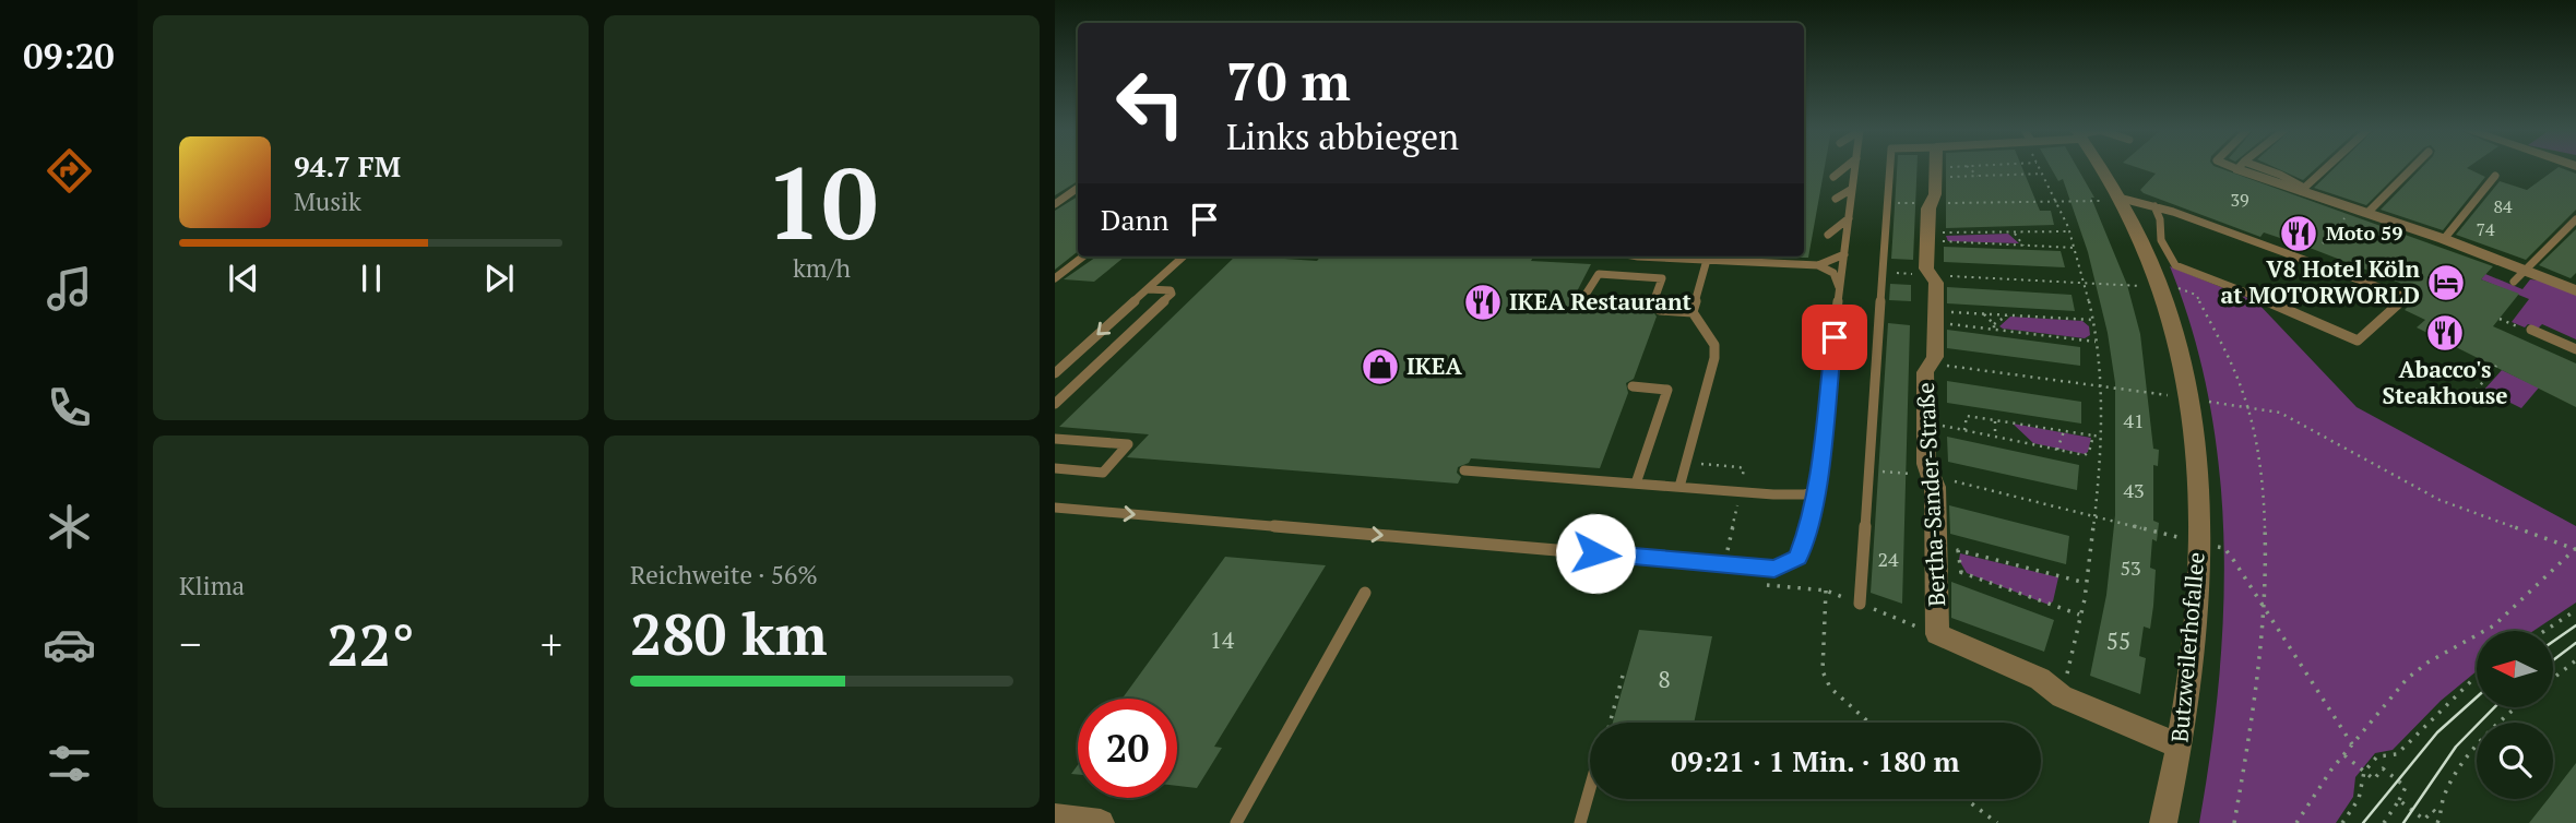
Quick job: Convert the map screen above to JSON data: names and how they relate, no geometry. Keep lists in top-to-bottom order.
{
  "streets": {
    "street": ["Bertha-Sander-Straße", "Butzweilerhofallee"]
  },
  "crossings": [
    ["Bertha-Sander-Straße", "Butzweilerhofallee"]
  ],
  "places": {
    "restaurant": ["Moto 59", "IKEA Restaurant", "Abacco's Steakhouse"],
    "hotel": ["V8 Hotel Köln at MOTORWORLD"],
    "shop": ["IKEA"]
  },
  "house_numbers": [
    "39",
    "84",
    "74",
    "41",
    "43",
    "24",
    "53",
    "14",
    "55",
    "8"
  ],
  "north": "left",
  "page": {
    "tabs": "09:20",
    "tile": [
      ["10", "km/h"],
      "Klima",
      ["Reichweite · 56%", "280 km"]
    ],
    "turn": ["70 m", "Links abbiegen"],
    "song": ["94.7 FM", "Musik"],
    "then": "Dann",
    "heat": ["−", "22°", "+"],
    "limit": "20",
    "trip": "09:21 · 1 Min. · 180 m"
  }
}
